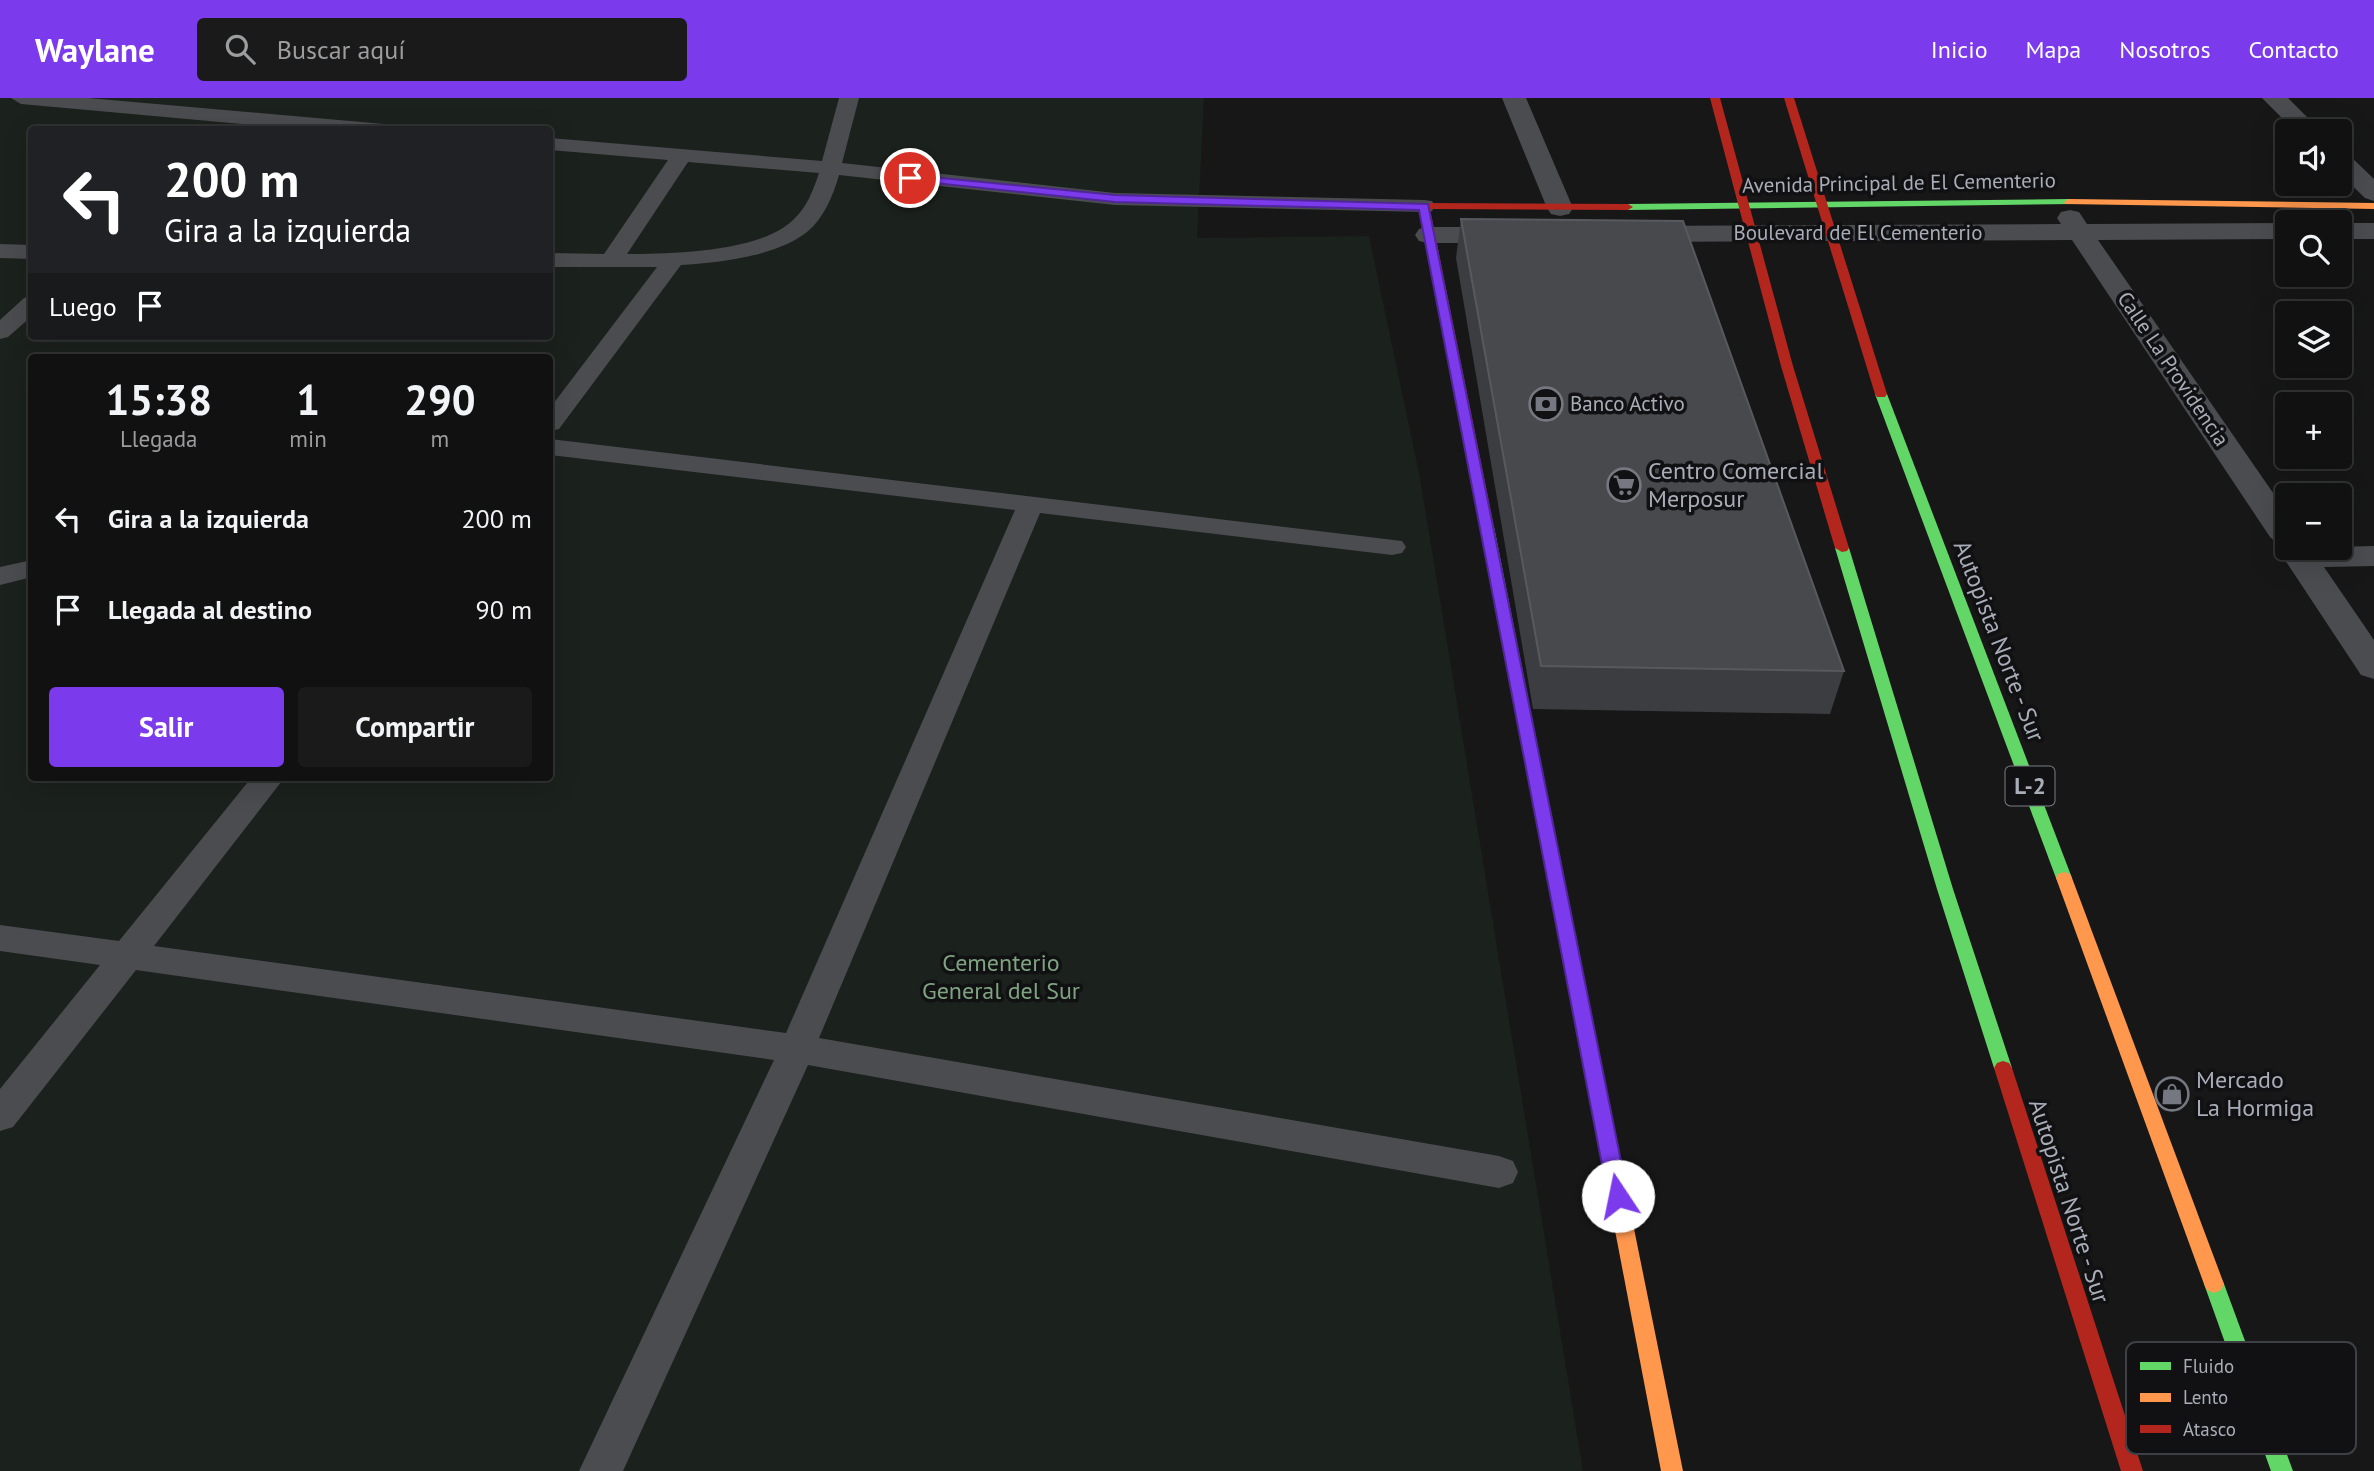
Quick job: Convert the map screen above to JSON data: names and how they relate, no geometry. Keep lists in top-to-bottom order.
{
  "streets": {
    "main road": ["Avenida Principal de El Cementerio", "Autopista Norte - Sur", "L-2"],
    "street": ["Boulevard de El Cementerio", "Calle La Providencia"]
  },
  "crossings": [
    ["Avenida Principal de El Cementerio", "Calle La Providencia"],
    ["Boulevard de El Cementerio", "Calle La Providencia"]
  ],
  "parks": ["Cementerio General del Sur"],
  "places": {
    "bank": ["Banco Activo"],
    "supermarket": ["Centro Comercial Merposur"],
    "shop": ["Mercado La Hormiga"]
  },
  "legend": ["Fluido", "Lento", "Atasco"],
  "page": {
    "header": "Waylane",
    "search": "Buscar aquí",
    "nav": [
      "Inicio",
      "Mapa",
      "Nosotros",
      "Contacto"
    ],
    "map_buttons": ["+", "−"],
    "turn": ["200 m", "Gira a la izquierda"],
    "then": "Luego",
    "eta": [
      "15:38",
      "Llegada",
      "1",
      "min",
      "290",
      "m"
    ],
    "list": [
      {
        "name": "Gira a la izquierda",
        "value": "200 m"
      },
      {
        "name": "Llegada al destino",
        "value": "90 m"
      }
    ],
    "buttons": ["Salir", "Compartir"]
  }
}
